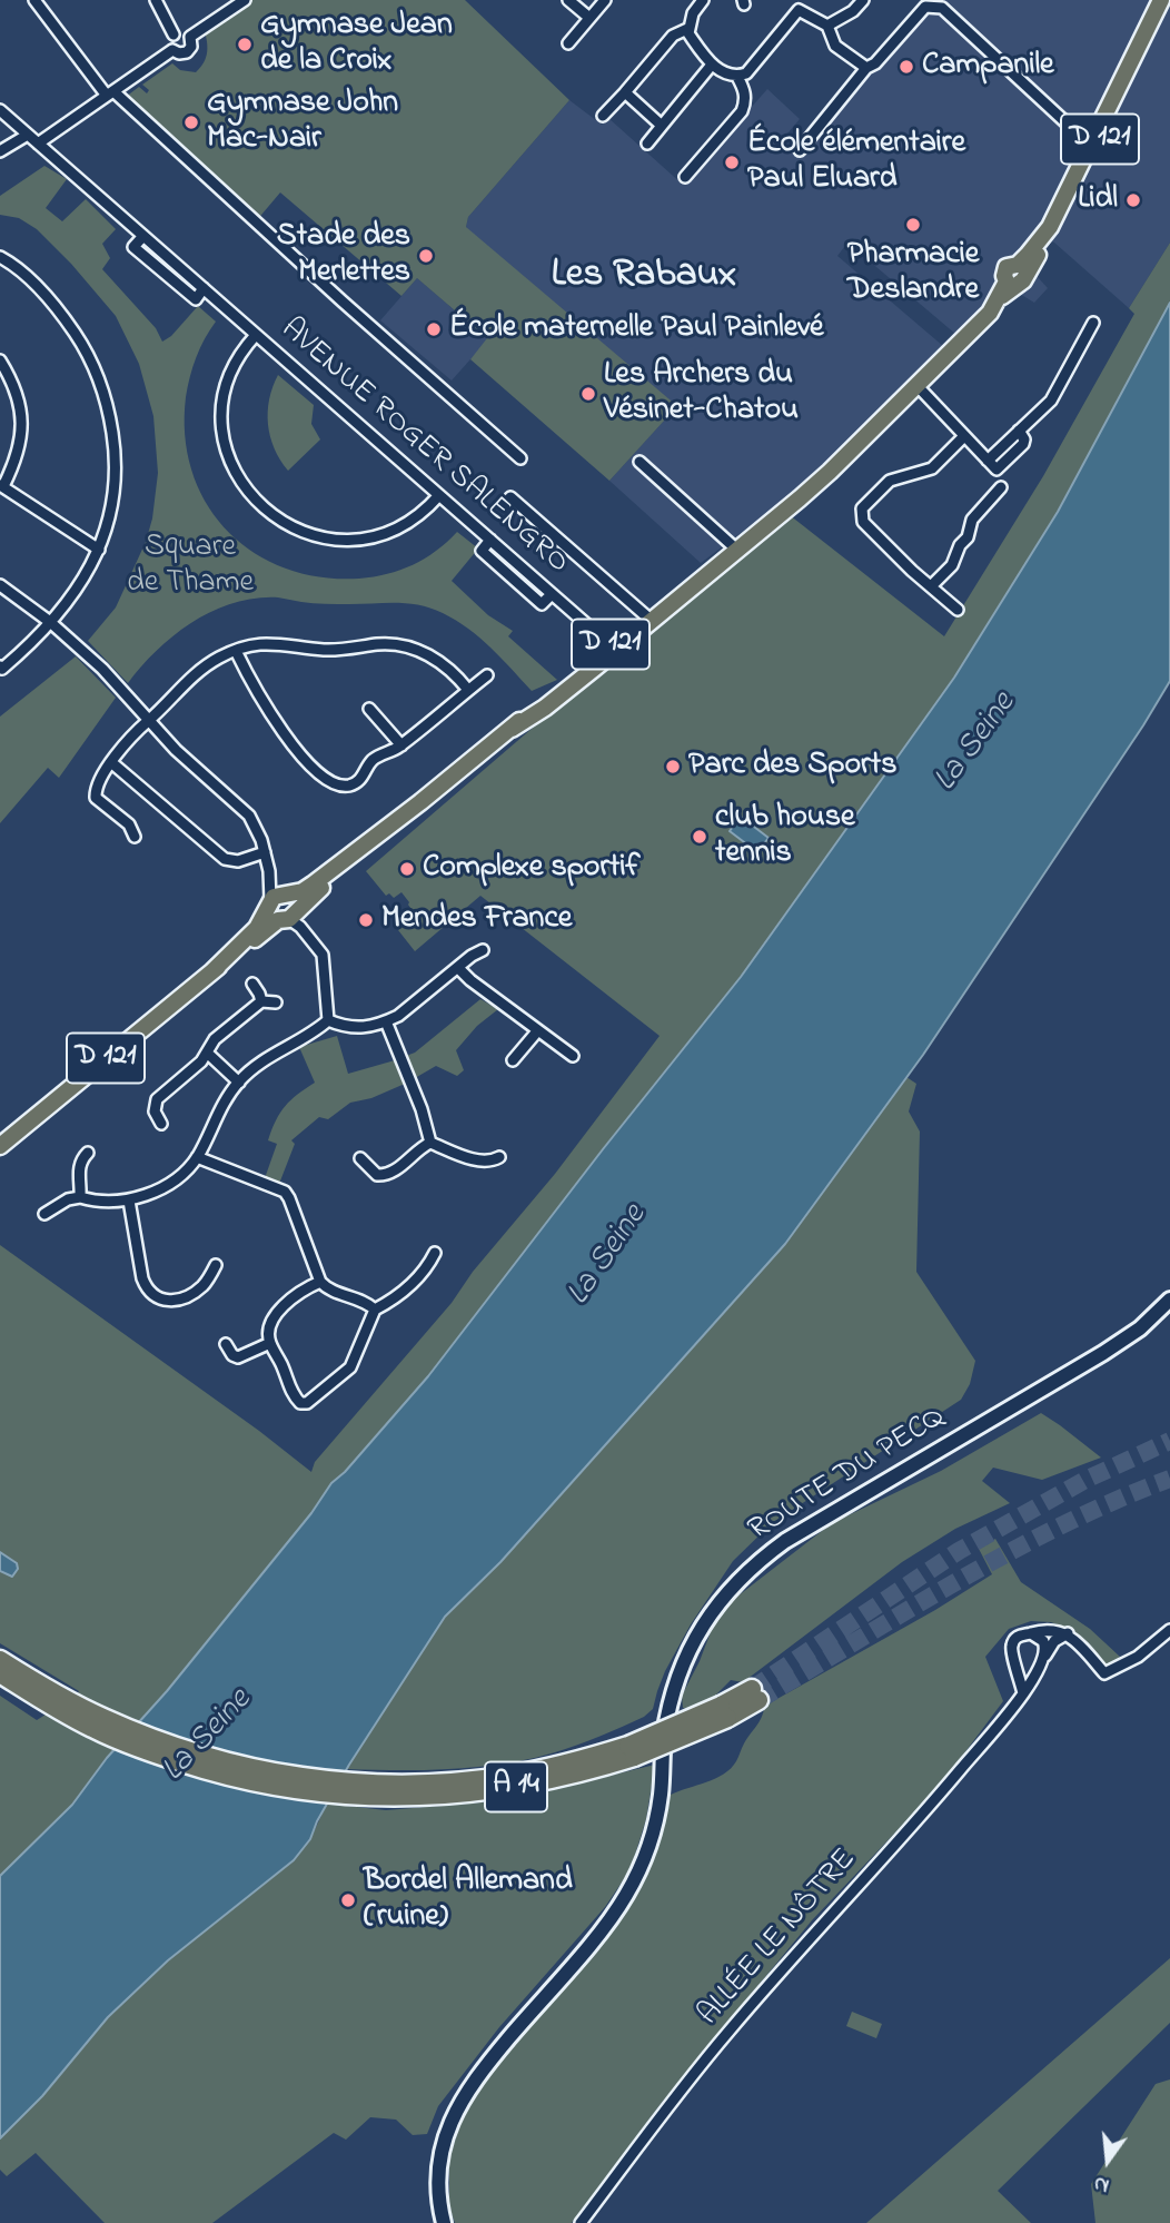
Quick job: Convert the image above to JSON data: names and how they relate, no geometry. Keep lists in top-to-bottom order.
{
  "streets": {
    "highway": ["A 14"],
    "main road": ["D 121", "ROUTE DU PECQ"],
    "street": ["AVENUE ROGER SALENGRO", "ALLÉE LE NÔTRE"]
  },
  "crossings": [
    ["D 121", "AVENUE ROGER SALENGRO"]
  ],
  "districts": ["Les Rabaux"],
  "water": ["La Seine"],
  "parks": ["Square de Thame"],
  "places": [
    "Gymnase Jean de la Croix",
    "Campanile",
    "Gymnase John Mac-Nair",
    "École élémentaire Paul Eluard",
    "Lidl",
    "Pharmacie Deslandre",
    "Stade des Merlettes",
    "École maternelle Paul Painlevé",
    "Les Archers du Vésinet-Chatou",
    "Parc des Sports",
    "club house tennis",
    "Complexe sportif",
    "Mendes France",
    "Bordel Allemand (ruine)"
  ],
  "north": "bottom"
}
